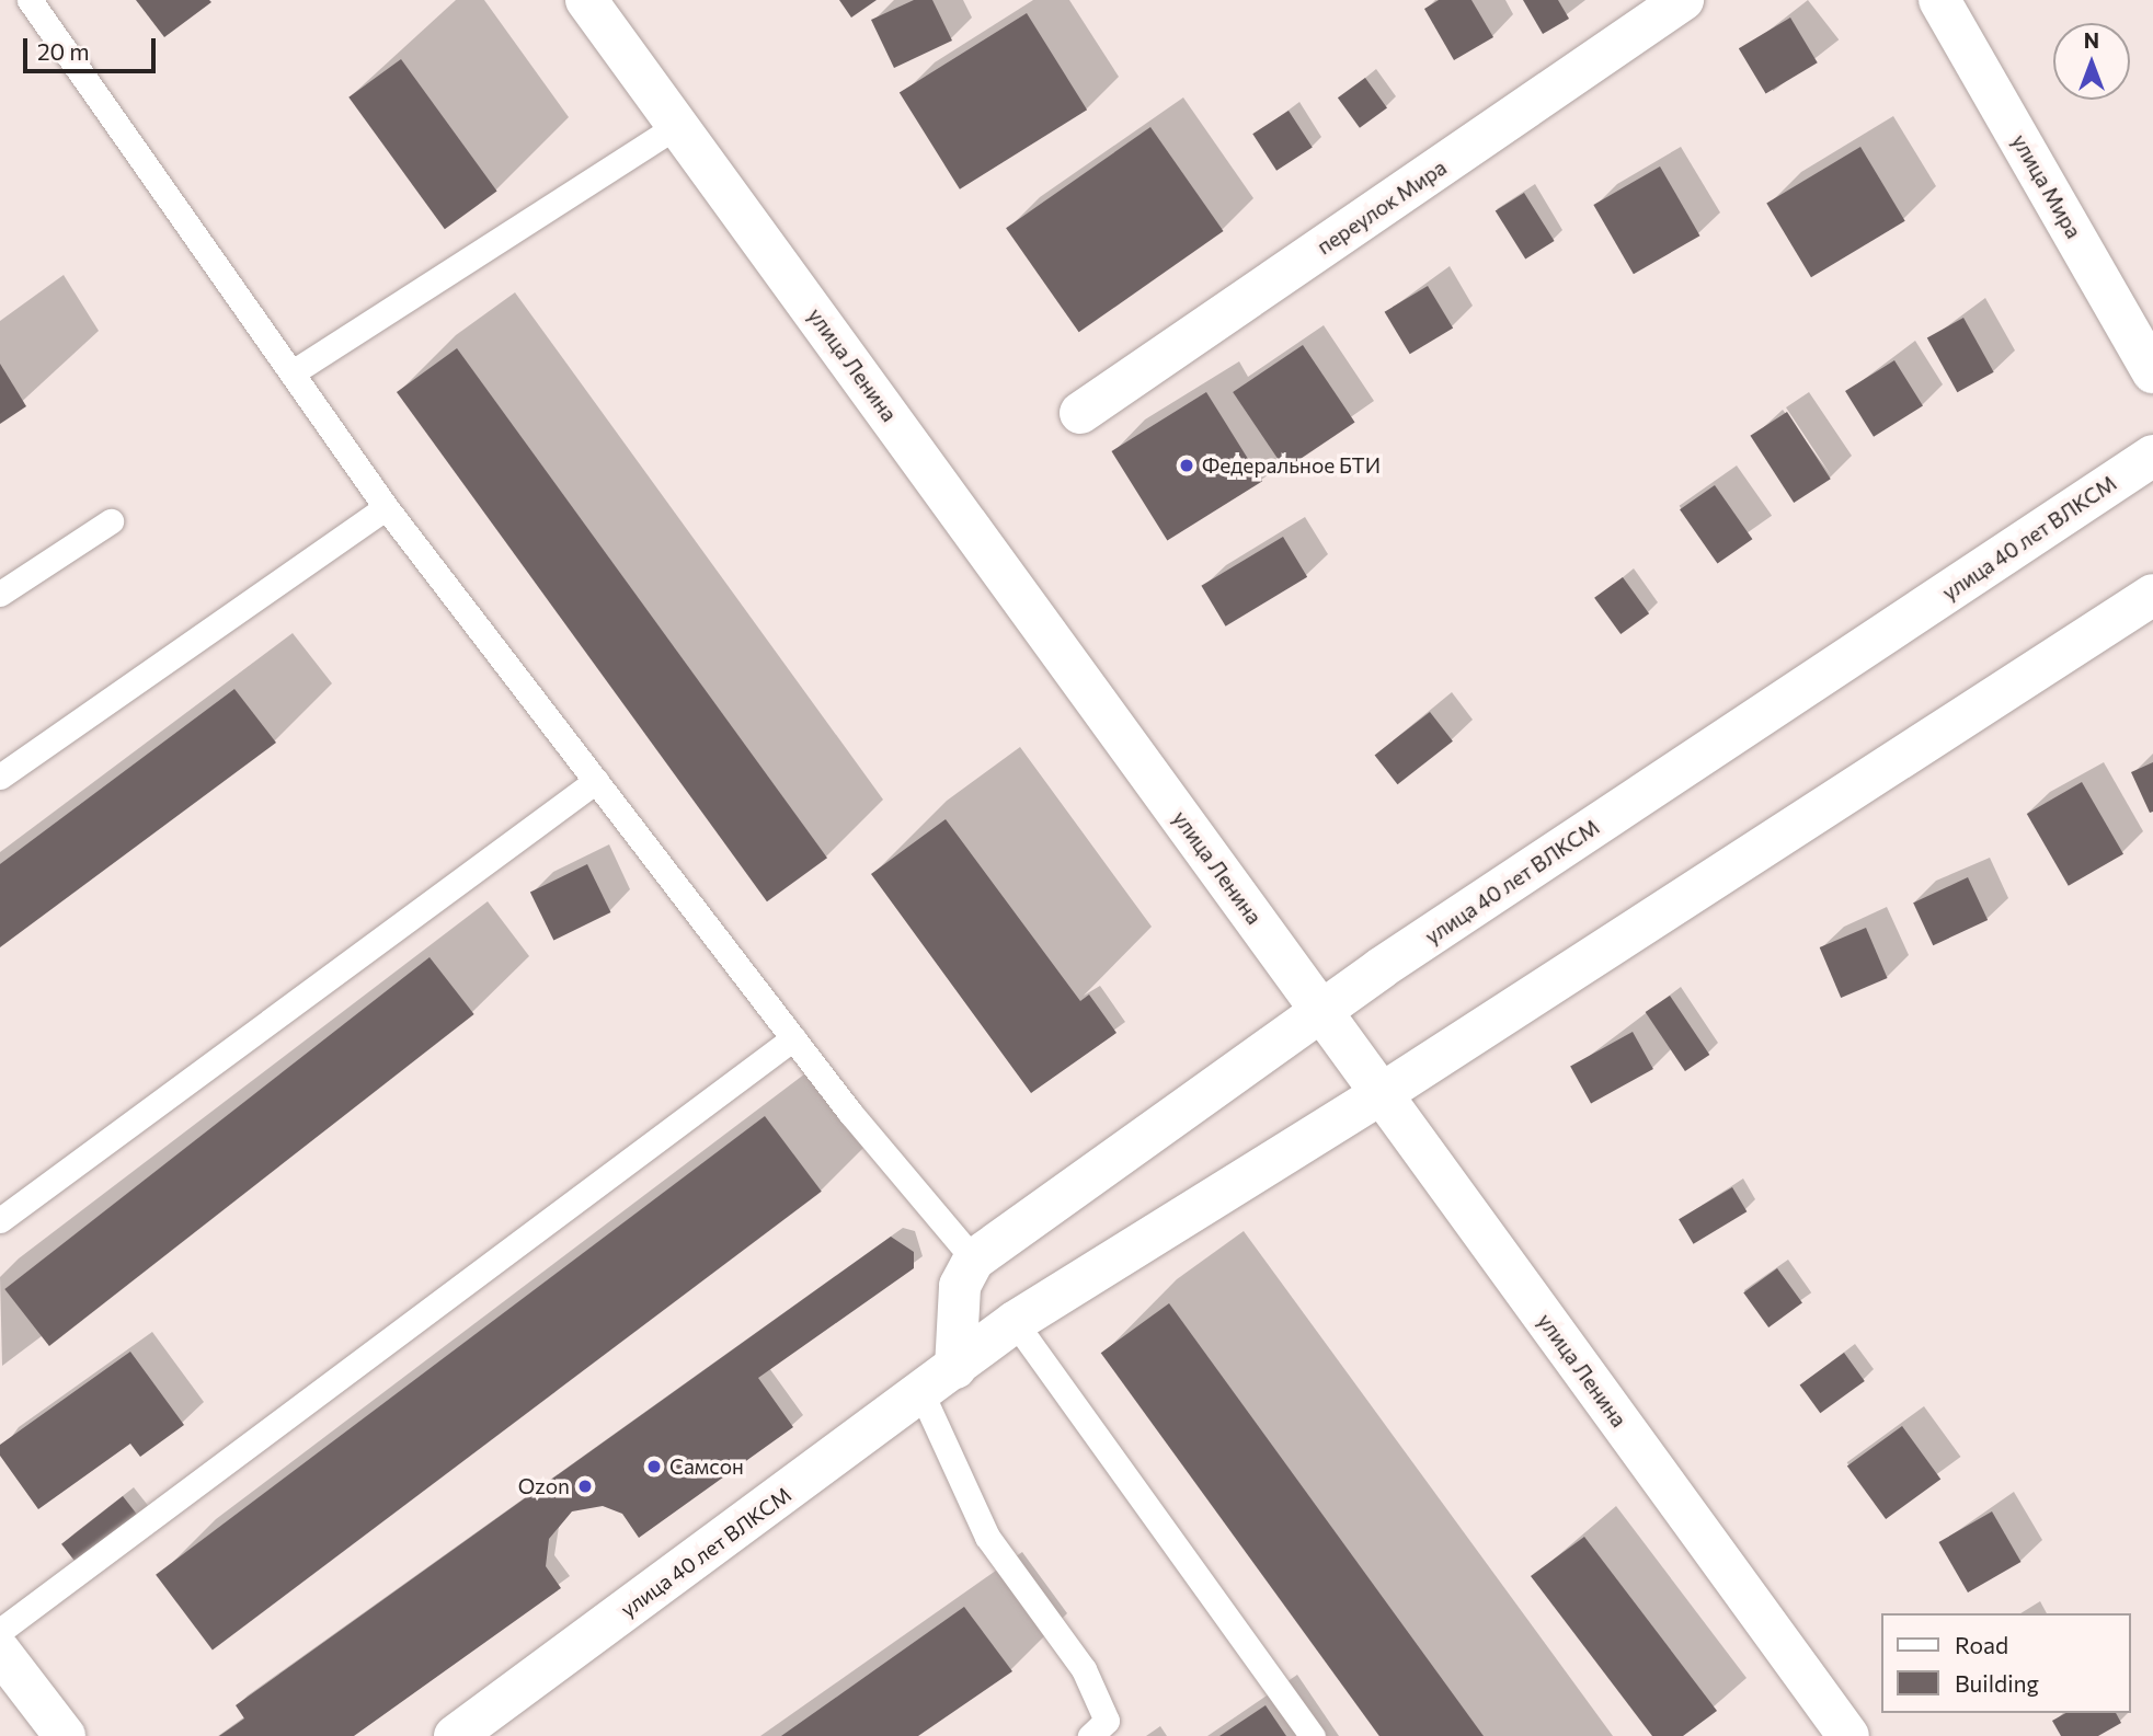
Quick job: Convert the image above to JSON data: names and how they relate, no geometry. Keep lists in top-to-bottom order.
{
  "streets": {
    "street": [
      "улица Мира",
      "переулок Мира",
      "улица Ленина",
      "улица 40 лет ВЛКСМ"
    ]
  },
  "crossings": [
    ["улица Ленина", "улица 40 лет ВЛКСМ"]
  ],
  "places": ["Федеральное БТИ", "Самсон", "Ozon"],
  "legend": ["Road", "Building"],
  "scale_bar": "20 m",
  "north": "top"
}
